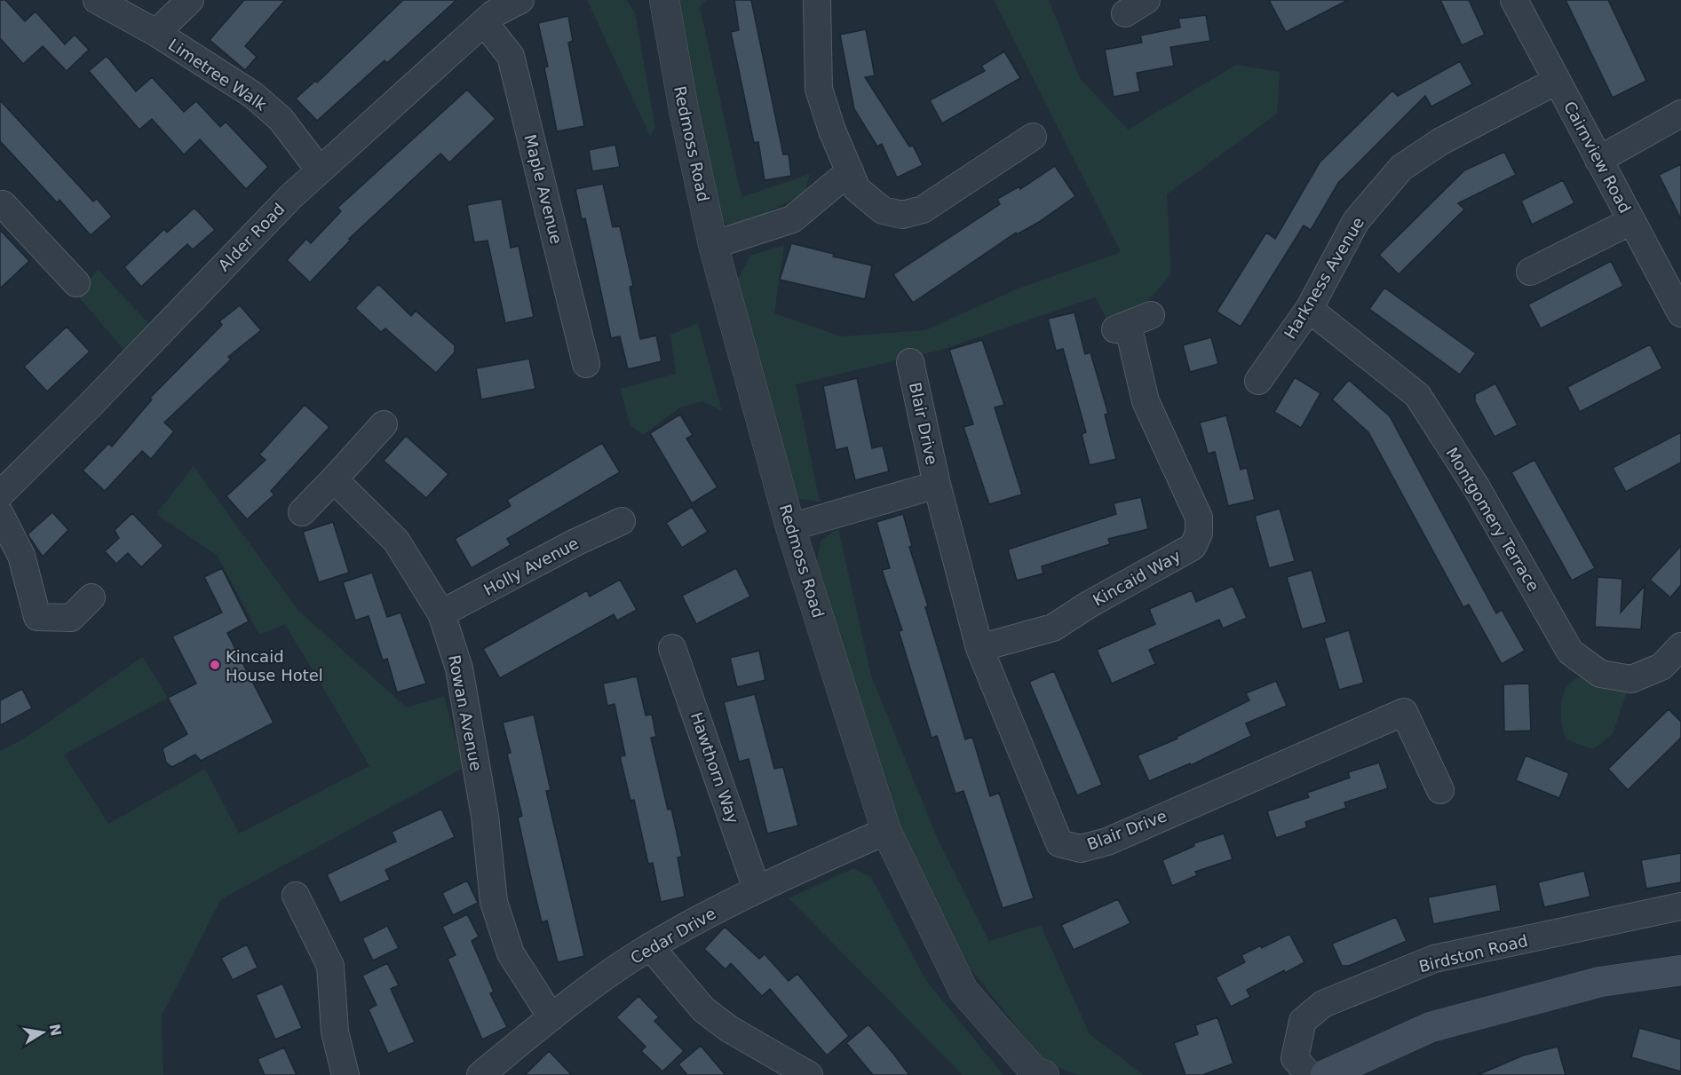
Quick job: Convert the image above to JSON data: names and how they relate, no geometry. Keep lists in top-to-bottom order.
{
  "streets": {
    "street": [
      "Limetree Walk",
      "Redmoss Road",
      "Cairnview Road",
      "Maple Avenue",
      "Alder Road",
      "Harkness Avenue",
      "Blair Drive",
      "Montgomery Terrace",
      "Holly Avenue",
      "Kincaid Way",
      "Rowan Avenue",
      "Hawthorn Way",
      "Cedar Drive",
      "Birdston Road"
    ]
  },
  "crossings": [
    ["Limetree Walk", "Alder Road"],
    ["Redmoss Road", "Blair Drive"],
    ["Redmoss Road", "Cedar Drive"],
    ["Cairnview Road", "Harkness Avenue"],
    ["Maple Avenue", "Alder Road"],
    ["Harkness Avenue", "Montgomery Terrace"],
    ["Blair Drive", "Kincaid Way"],
    ["Holly Avenue", "Rowan Avenue"],
    ["Rowan Avenue", "Cedar Drive"],
    ["Hawthorn Way", "Cedar Drive"]
  ],
  "places": ["Kincaid House Hotel"],
  "north": "right"
}
